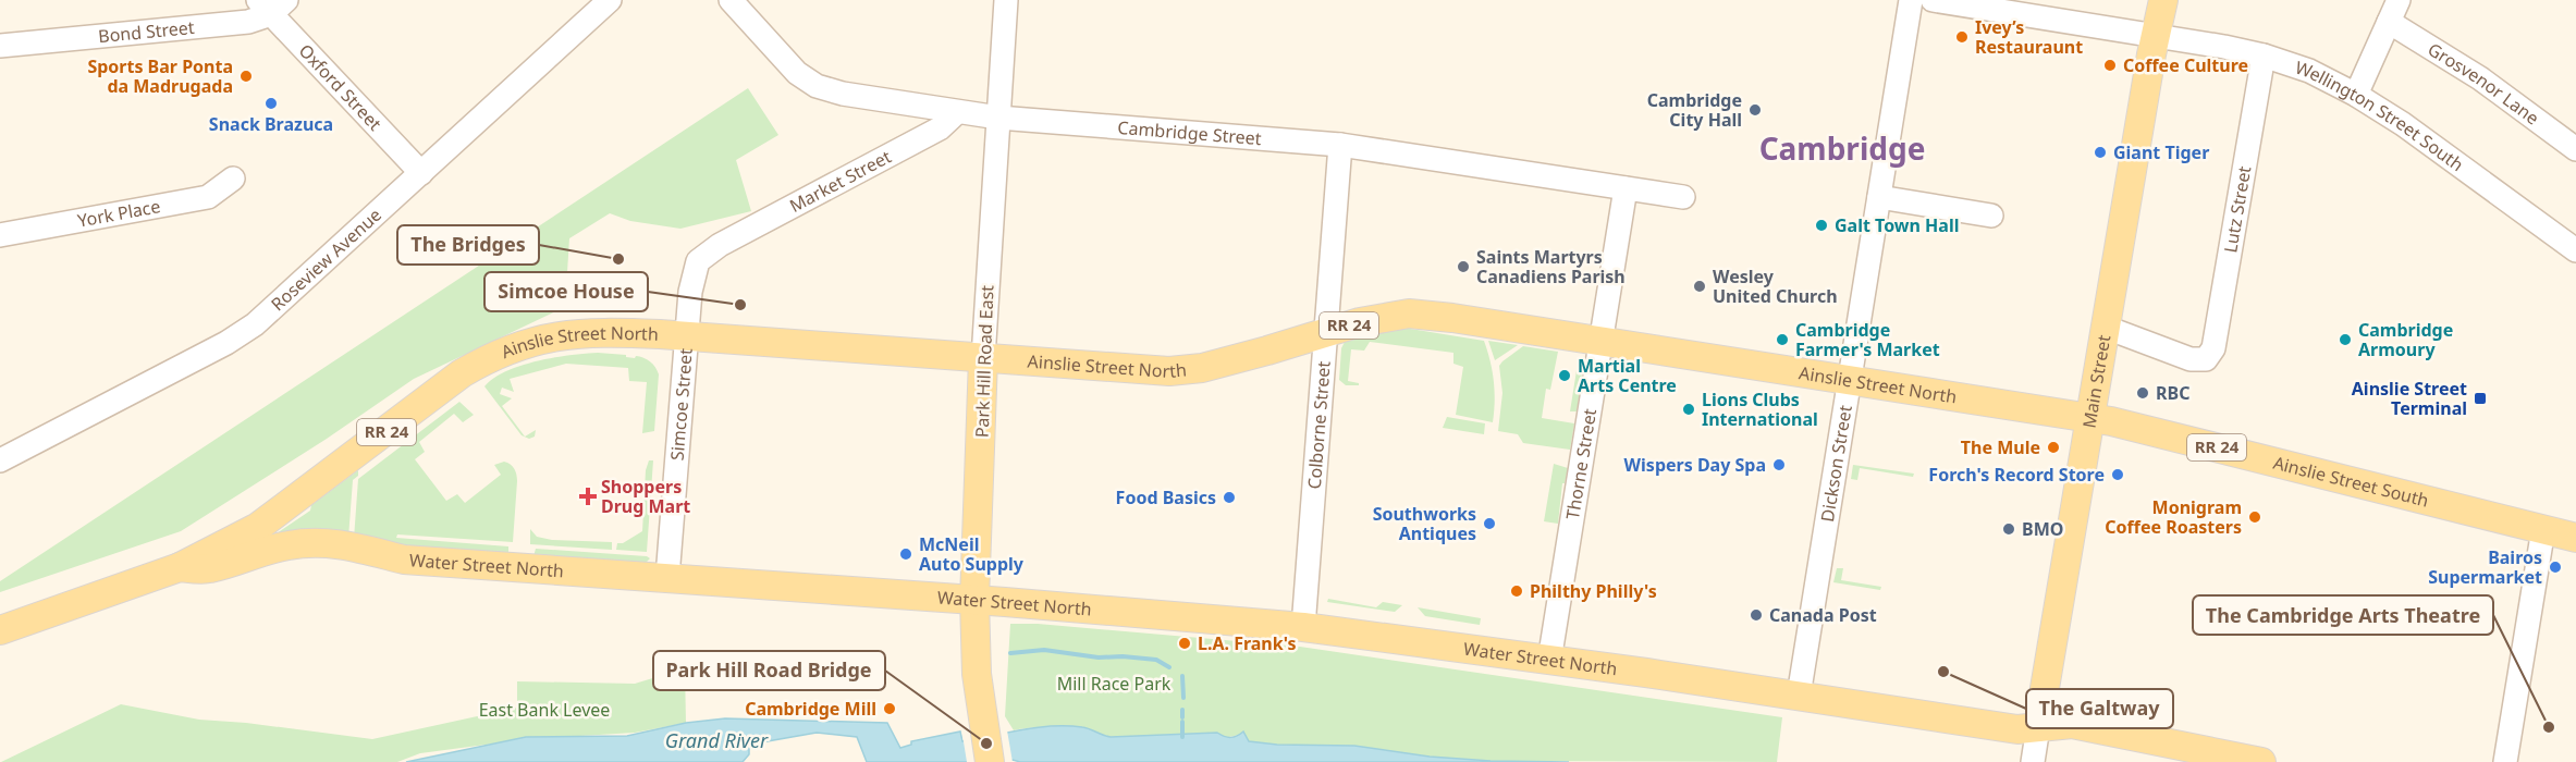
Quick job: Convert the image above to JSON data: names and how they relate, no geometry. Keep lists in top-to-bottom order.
{
  "streets": {
    "main road": [
      "RR 24",
      "Ainslie Street North",
      "Park Hill Road East",
      "Main Street",
      "Ainslie Street South",
      "Water Street North"
    ],
    "street": [
      "Bond Street",
      "Grosvenor Lane",
      "Oxford Street",
      "Wellington Street South",
      "Cambridge Street",
      "Market Street",
      "Lutz Street",
      "York Place",
      "Roseview Avenue",
      "Simcoe Street",
      "Colborne Street",
      "Thorne Street",
      "Dickson Street"
    ]
  },
  "crossings": [
    ["Bond Street", "Oxford Street"],
    ["Oxford Street", "Roseview Avenue"],
    ["Wellington Street South", "Lutz Street"],
    ["Wellington Street South", "Main Street"],
    ["Cambridge Street", "Market Street"],
    ["Cambridge Street", "Park Hill Road East"],
    ["Cambridge Street", "Colborne Street"],
    ["Cambridge Street", "Thorne Street"],
    ["Market Street", "Simcoe Street"],
    ["Lutz Street", "Main Street"],
    ["RR 24", "Main Street"],
    ["RR 24", "Water Street North"],
    ["Ainslie Street North", "Park Hill Road East"],
    ["Ainslie Street North", "Main Street"],
    ["Ainslie Street North", "Simcoe Street"],
    ["Ainslie Street North", "Colborne Street"],
    ["Ainslie Street North", "Thorne Street"],
    ["Ainslie Street North", "Dickson Street"],
    ["Ainslie Street North", "Ainslie Street South"],
    ["Ainslie Street North", "Water Street North"],
    ["Park Hill Road East", "Water Street North"],
    ["Main Street", "Ainslie Street South"],
    ["Main Street", "Water Street North"],
    ["Simcoe Street", "Water Street North"],
    ["Colborne Street", "Water Street North"],
    ["Thorne Street", "Water Street North"],
    ["Dickson Street", "Water Street North"]
  ],
  "districts": ["Cambridge"],
  "water": ["Grand River"],
  "parks": ["Mill Race Park", "East Bank Levee"],
  "places": {
    "other": [
      "Ivey’s Restauraunt",
      "Coffee Culture",
      "Sports Bar Ponta da Madrugada",
      "Snack Brazuca",
      "Cambridge City Hall",
      "Giant Tiger",
      "Galt Town Hall",
      "The Bridges",
      "Saints Martyrs Canadiens Parish",
      "Wesley United Church",
      "Simcoe House",
      "Cambridge Farmer's Market",
      "Cambridge Armoury",
      "Martial Arts Centre",
      "RBC",
      "Lions Clubs International",
      "The Mule",
      "Wispers Day Spa",
      "Forch's Record Store",
      "Food Basics",
      "Monigram Coffee Roasters",
      "Southworks Antiques",
      "BMO",
      "McNeil Auto Supply",
      "Bairos Supermarket",
      "Philthy Philly's",
      "Canada Post",
      "L.A. Frank's",
      "The Galtway",
      "Cambridge Mill",
      "The Cambridge Arts Theatre",
      "Park Hill Road Bridge"
    ],
    "transit": ["Ainslie Street Terminal"],
    "health": ["Shoppers Drug Mart"]
  }
}
